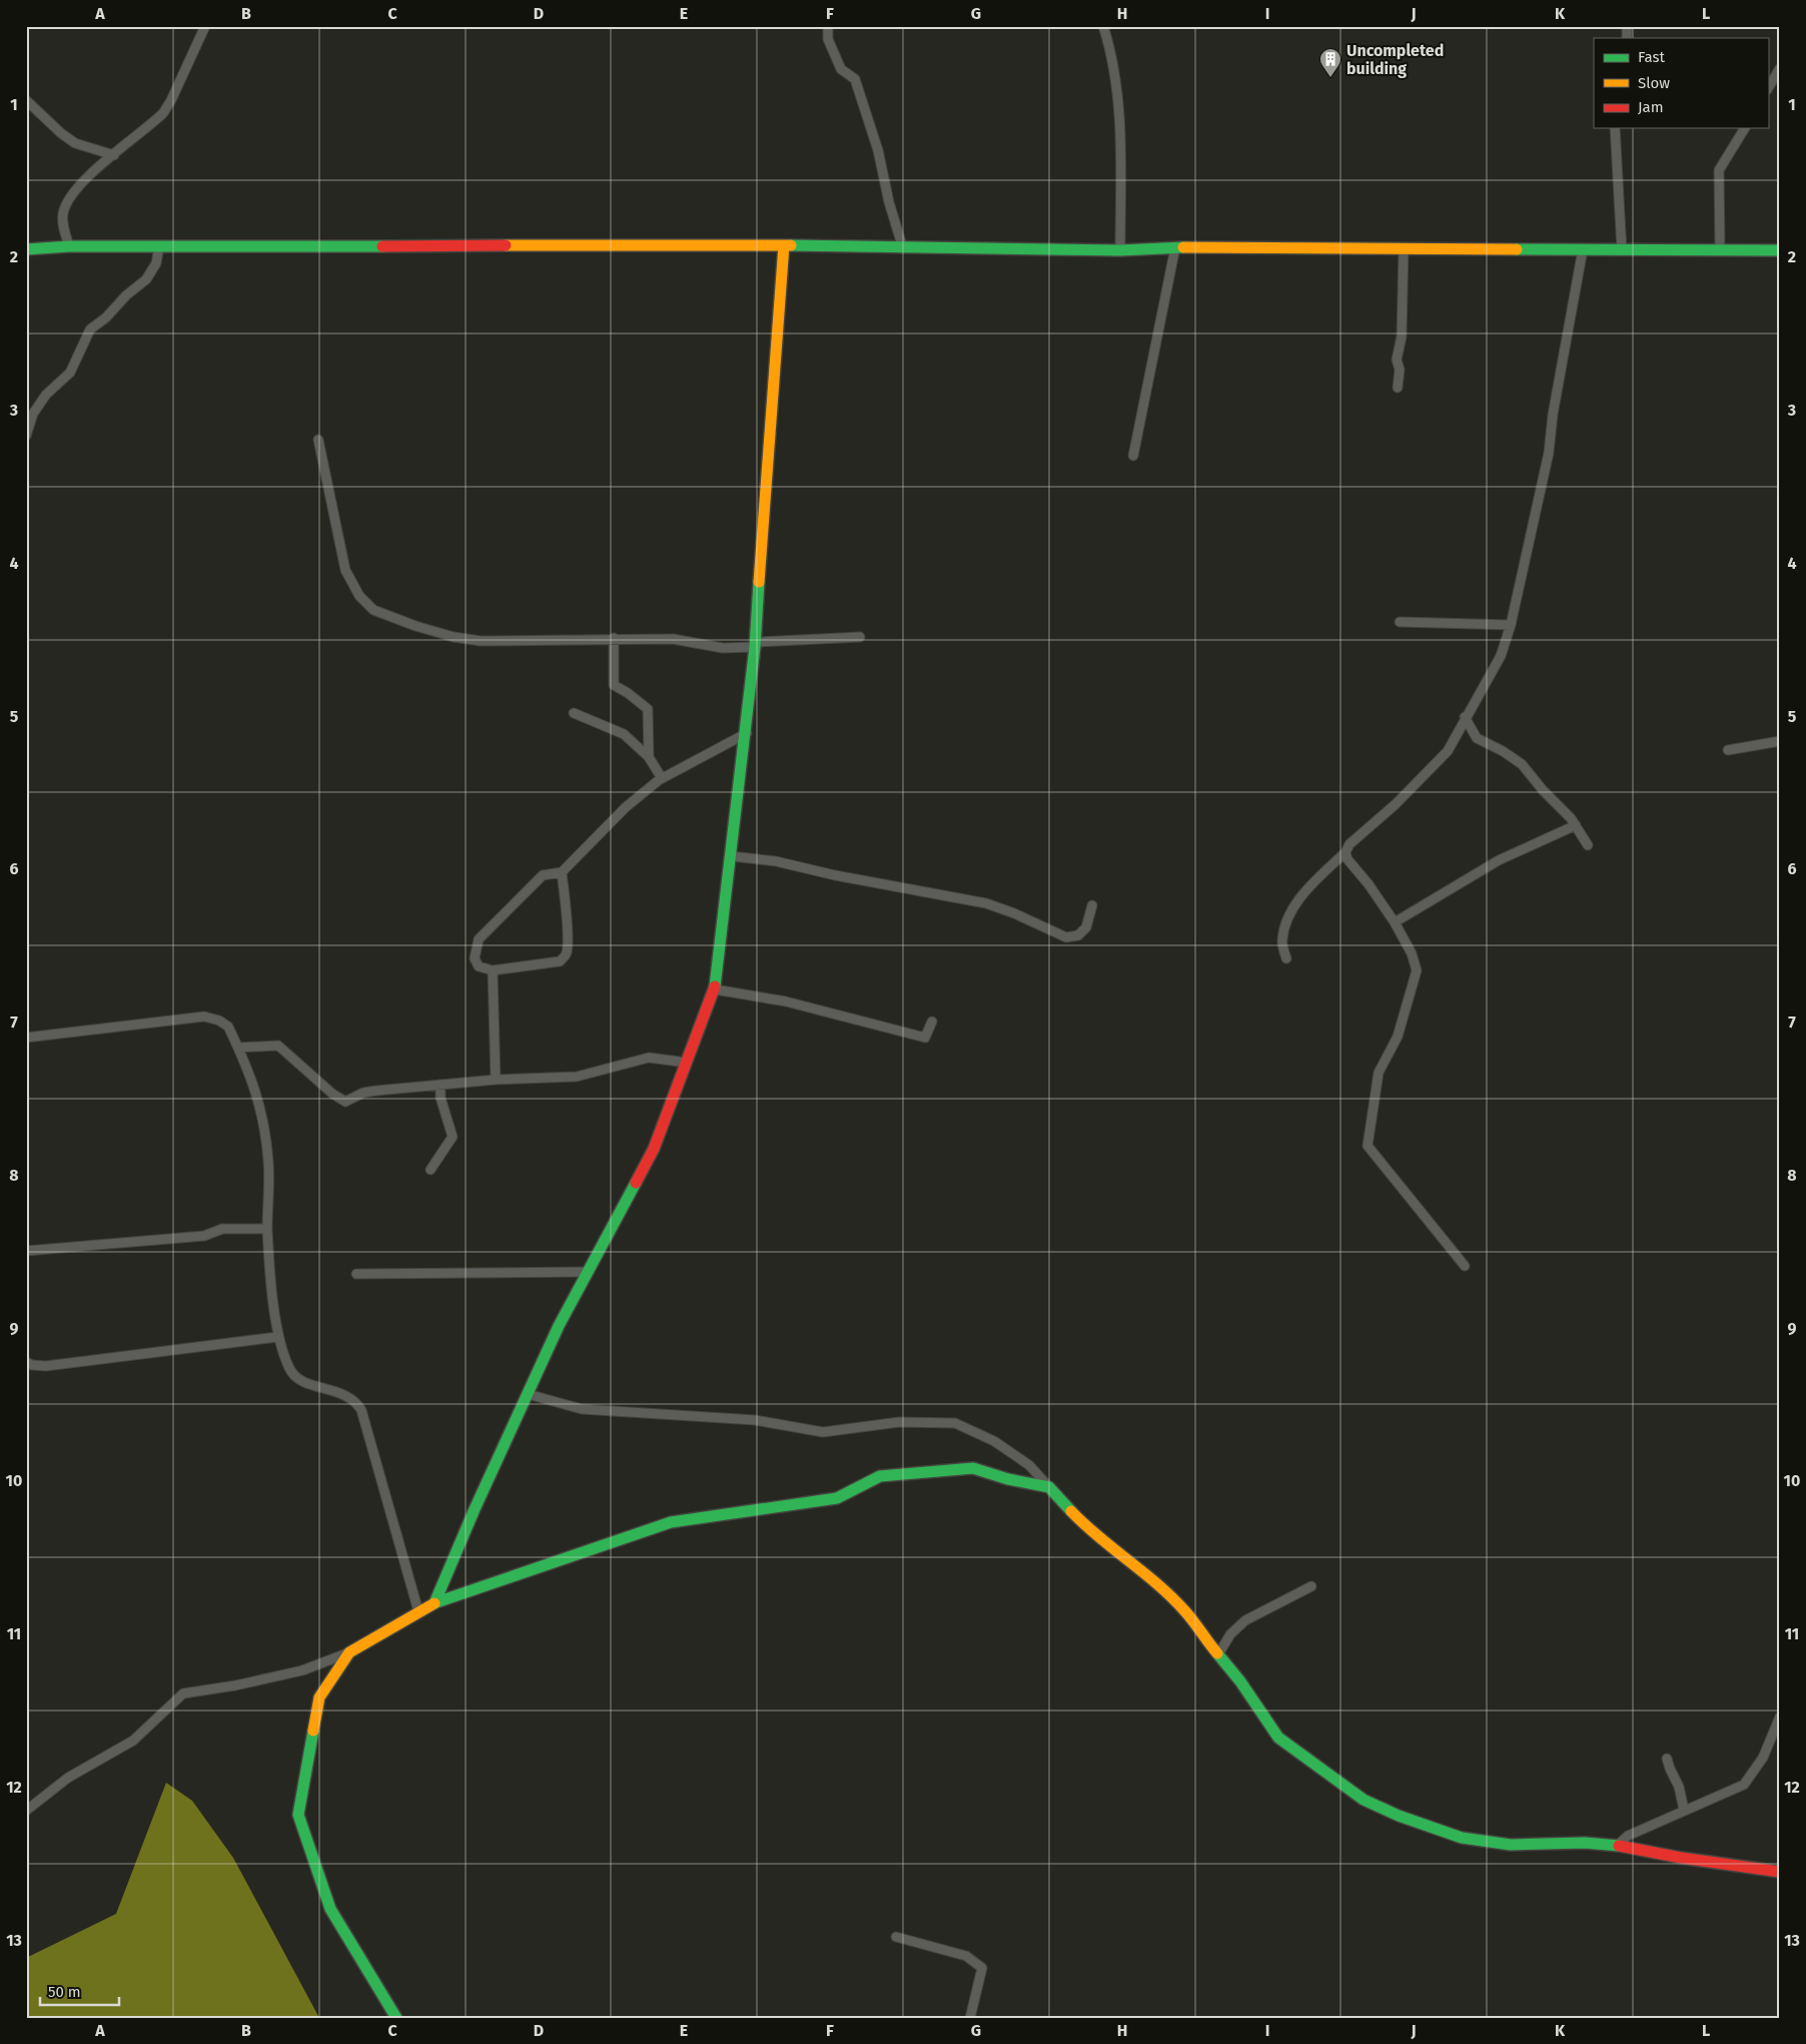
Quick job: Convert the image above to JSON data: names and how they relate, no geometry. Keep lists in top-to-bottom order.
{
  "places": {
    "building": ["Uncompleted building"]
  },
  "legend": ["Fast", "Slow", "Jam"],
  "scale_bar": "50 m",
  "grid": {
    "columns": [
      "A",
      "B",
      "C",
      "D",
      "E",
      "F",
      "G",
      "H",
      "I",
      "J",
      "K",
      "L"
    ],
    "rows": [
      "1",
      "2",
      "3",
      "4",
      "5",
      "6",
      "7",
      "8",
      "9",
      "10",
      "11",
      "12",
      "13"
    ]
  }
}
